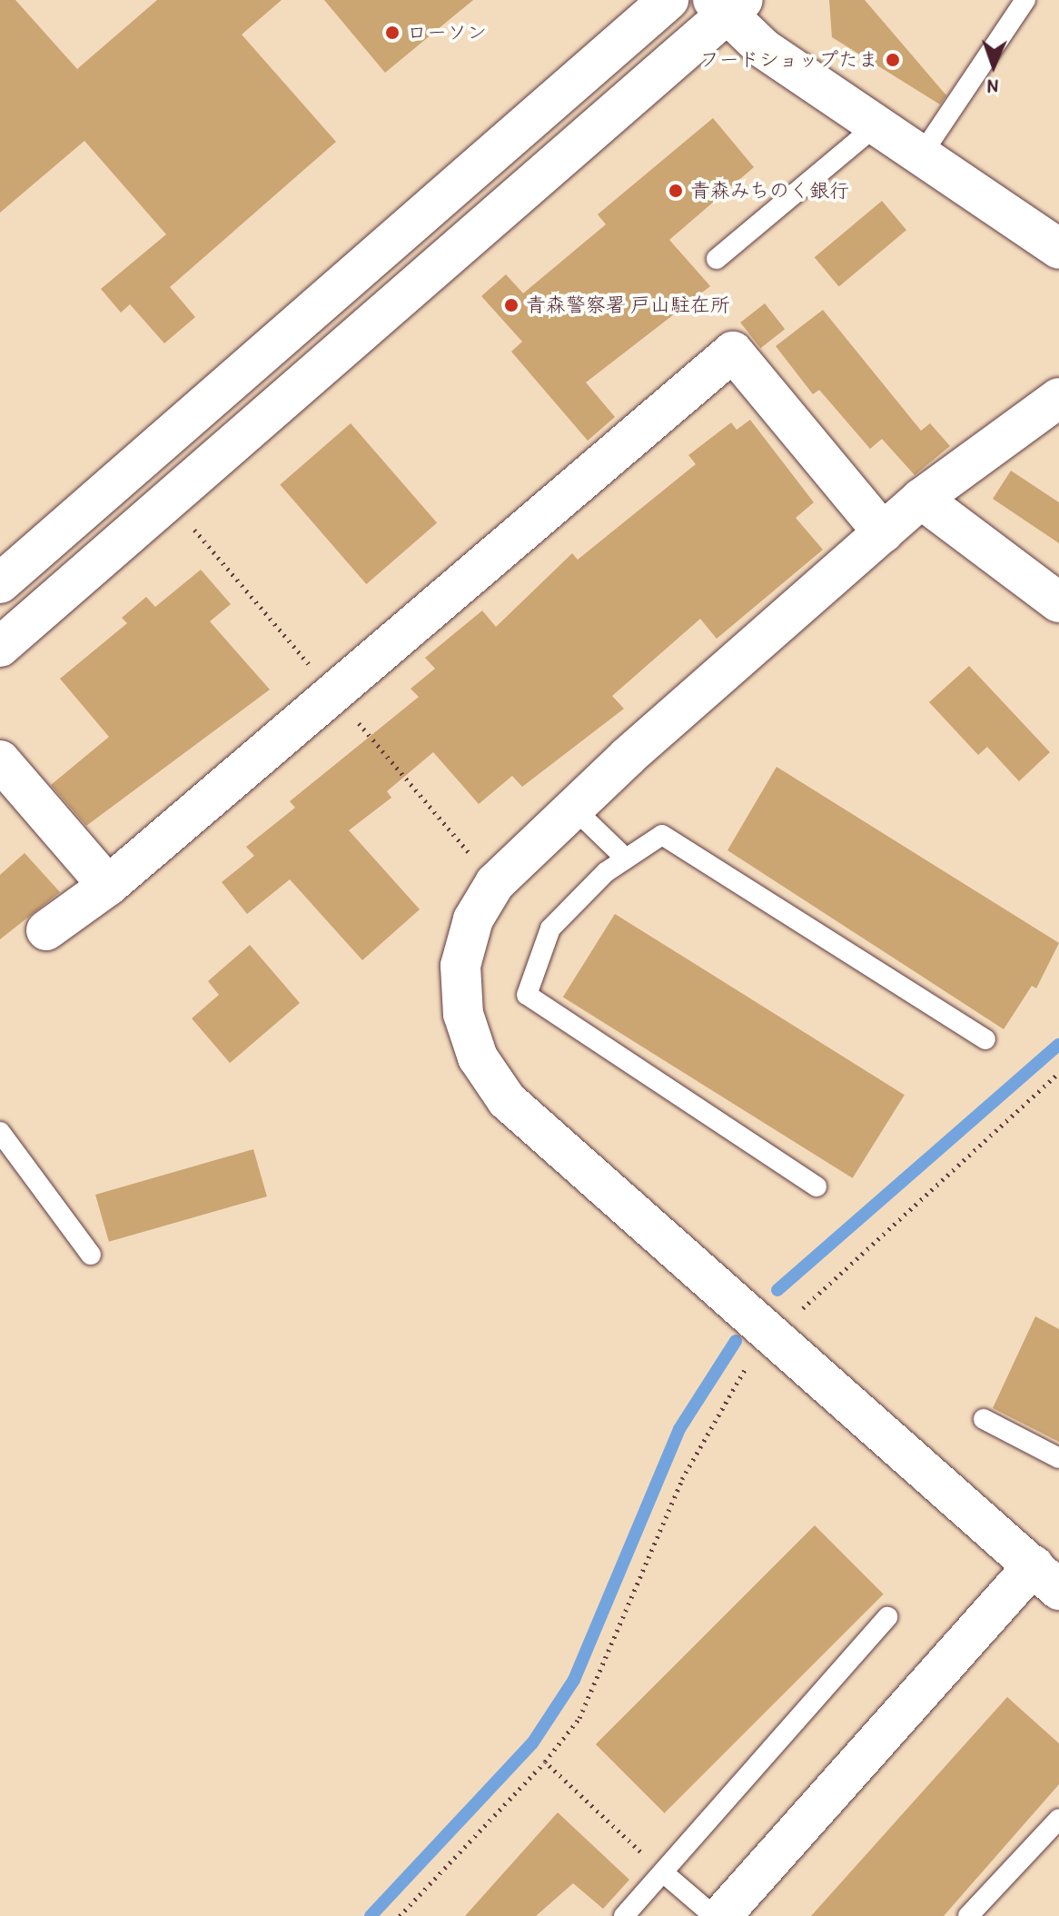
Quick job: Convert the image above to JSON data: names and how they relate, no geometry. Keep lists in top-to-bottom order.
{
  "places": [
    "ローソン",
    "フードショップたま",
    "青森みちのく銀行",
    "青森警察署 戸山駐在所"
  ],
  "north": "bottom"
}
